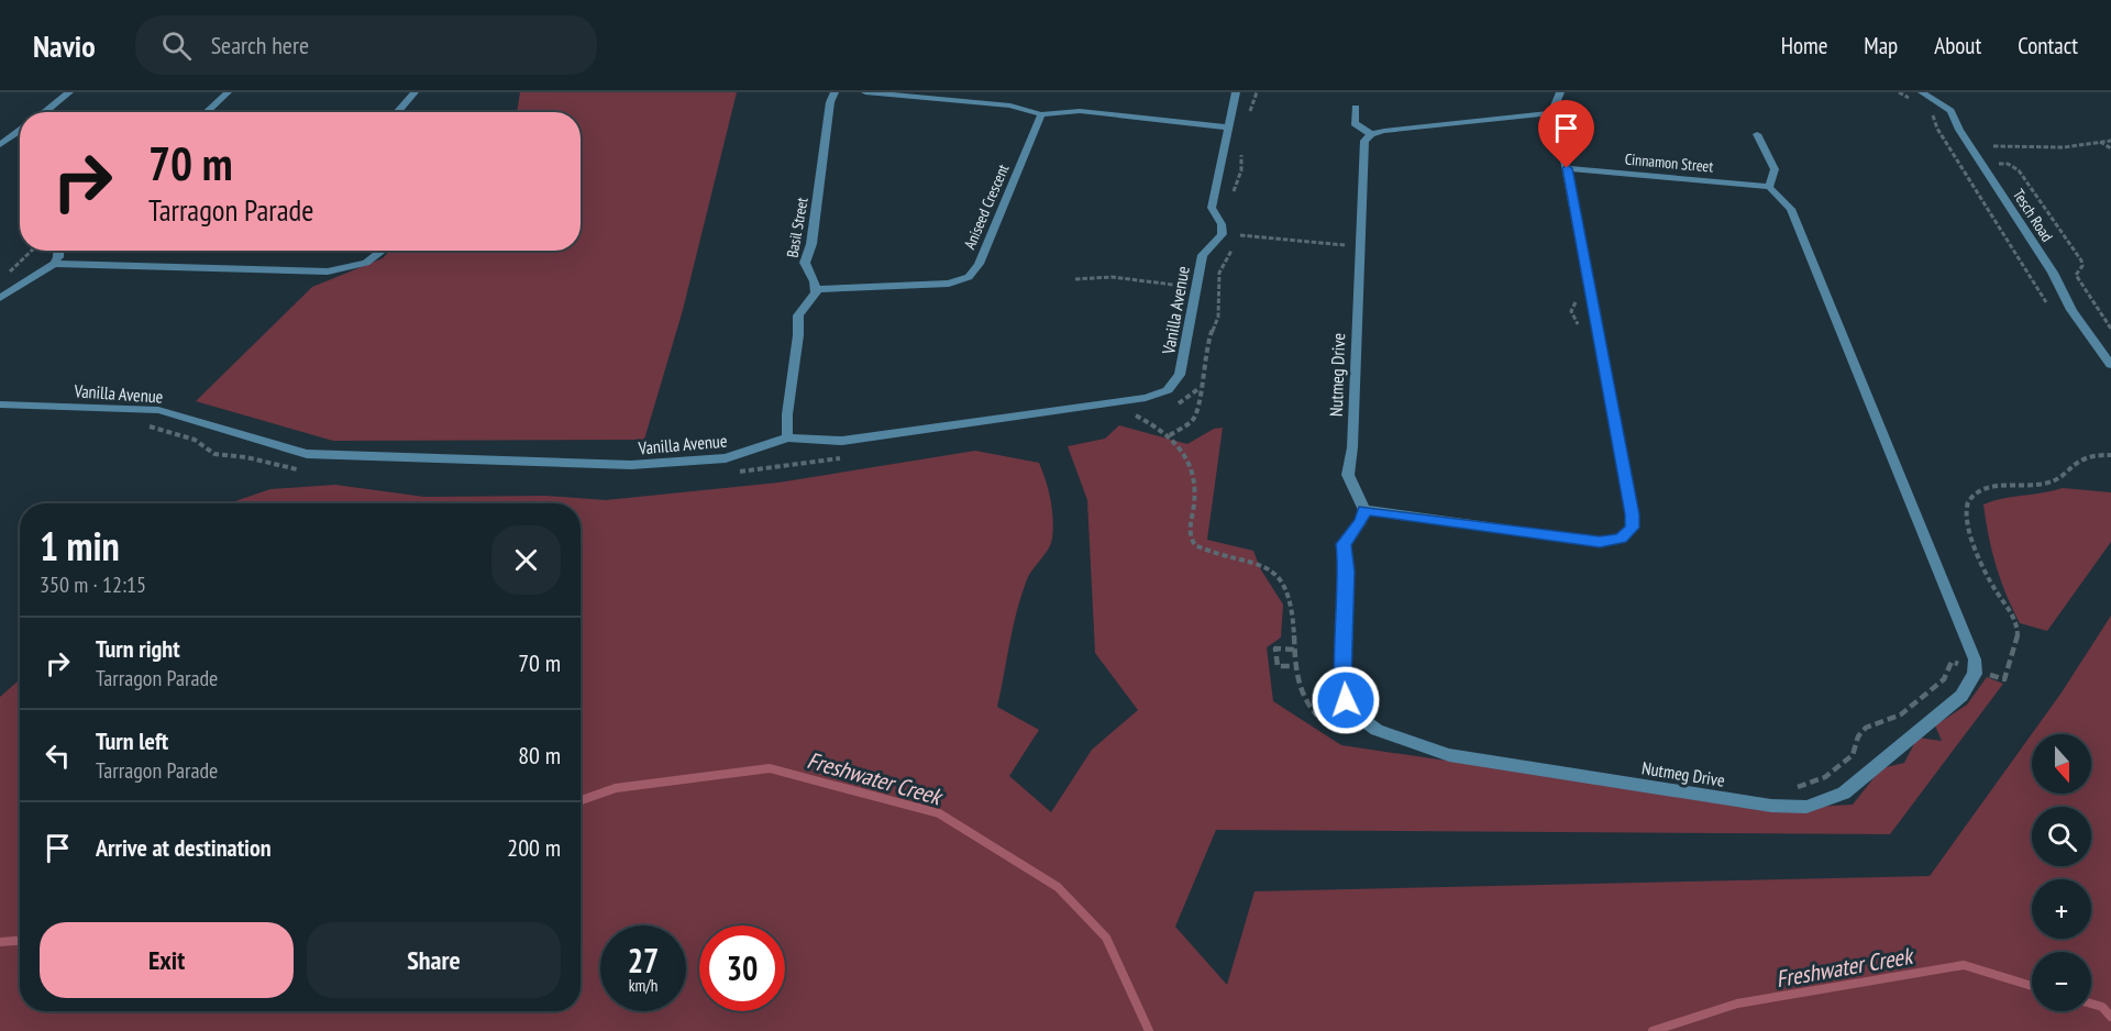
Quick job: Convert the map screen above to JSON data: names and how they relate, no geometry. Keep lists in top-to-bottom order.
{
  "streets": {
    "street": [
      "Cinnamon Street",
      "Aniseed Crescent",
      "Tesch Road",
      "Basil Street",
      "Vanilla Avenue",
      "Nutmeg Drive"
    ]
  },
  "crossings": [
    ["Cinnamon Street", "Nutmeg Drive"],
    ["Aniseed Crescent", "Basil Street"]
  ],
  "water": ["Freshwater Creek"],
  "north": "bottom",
  "page": {
    "header": "Navio",
    "search": "Search here",
    "nav": [
      "Home",
      "Map",
      "About",
      "Contact"
    ],
    "turn": ["70 m", "Tarragon Parade"],
    "heading": ["1 min", "350 m · 12:15"],
    "list": [
      {
        "name": "Turn right",
        "note": "Tarragon Parade",
        "value": "70 m"
      },
      {
        "name": "Turn left",
        "note": "Tarragon Parade",
        "value": "80 m"
      },
      {
        "name": "Arrive at destination",
        "value": "200 m"
      }
    ],
    "map_buttons": ["+", "−"],
    "buttons": ["Exit", "Share"],
    "speed": "27 km/h",
    "limit": "30"
  }
}
